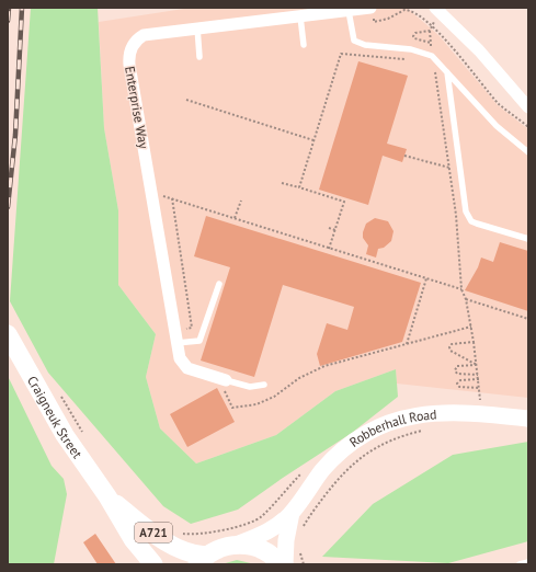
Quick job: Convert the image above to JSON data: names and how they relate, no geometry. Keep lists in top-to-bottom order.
{
  "streets": {
    "main road": ["Craigneuk Street", "A721"],
    "street": ["Enterprise Way", "Robberhall Road"]
  },
  "crossings": [
    ["Craigneuk Street", "Robberhall Road"]
  ]
}
